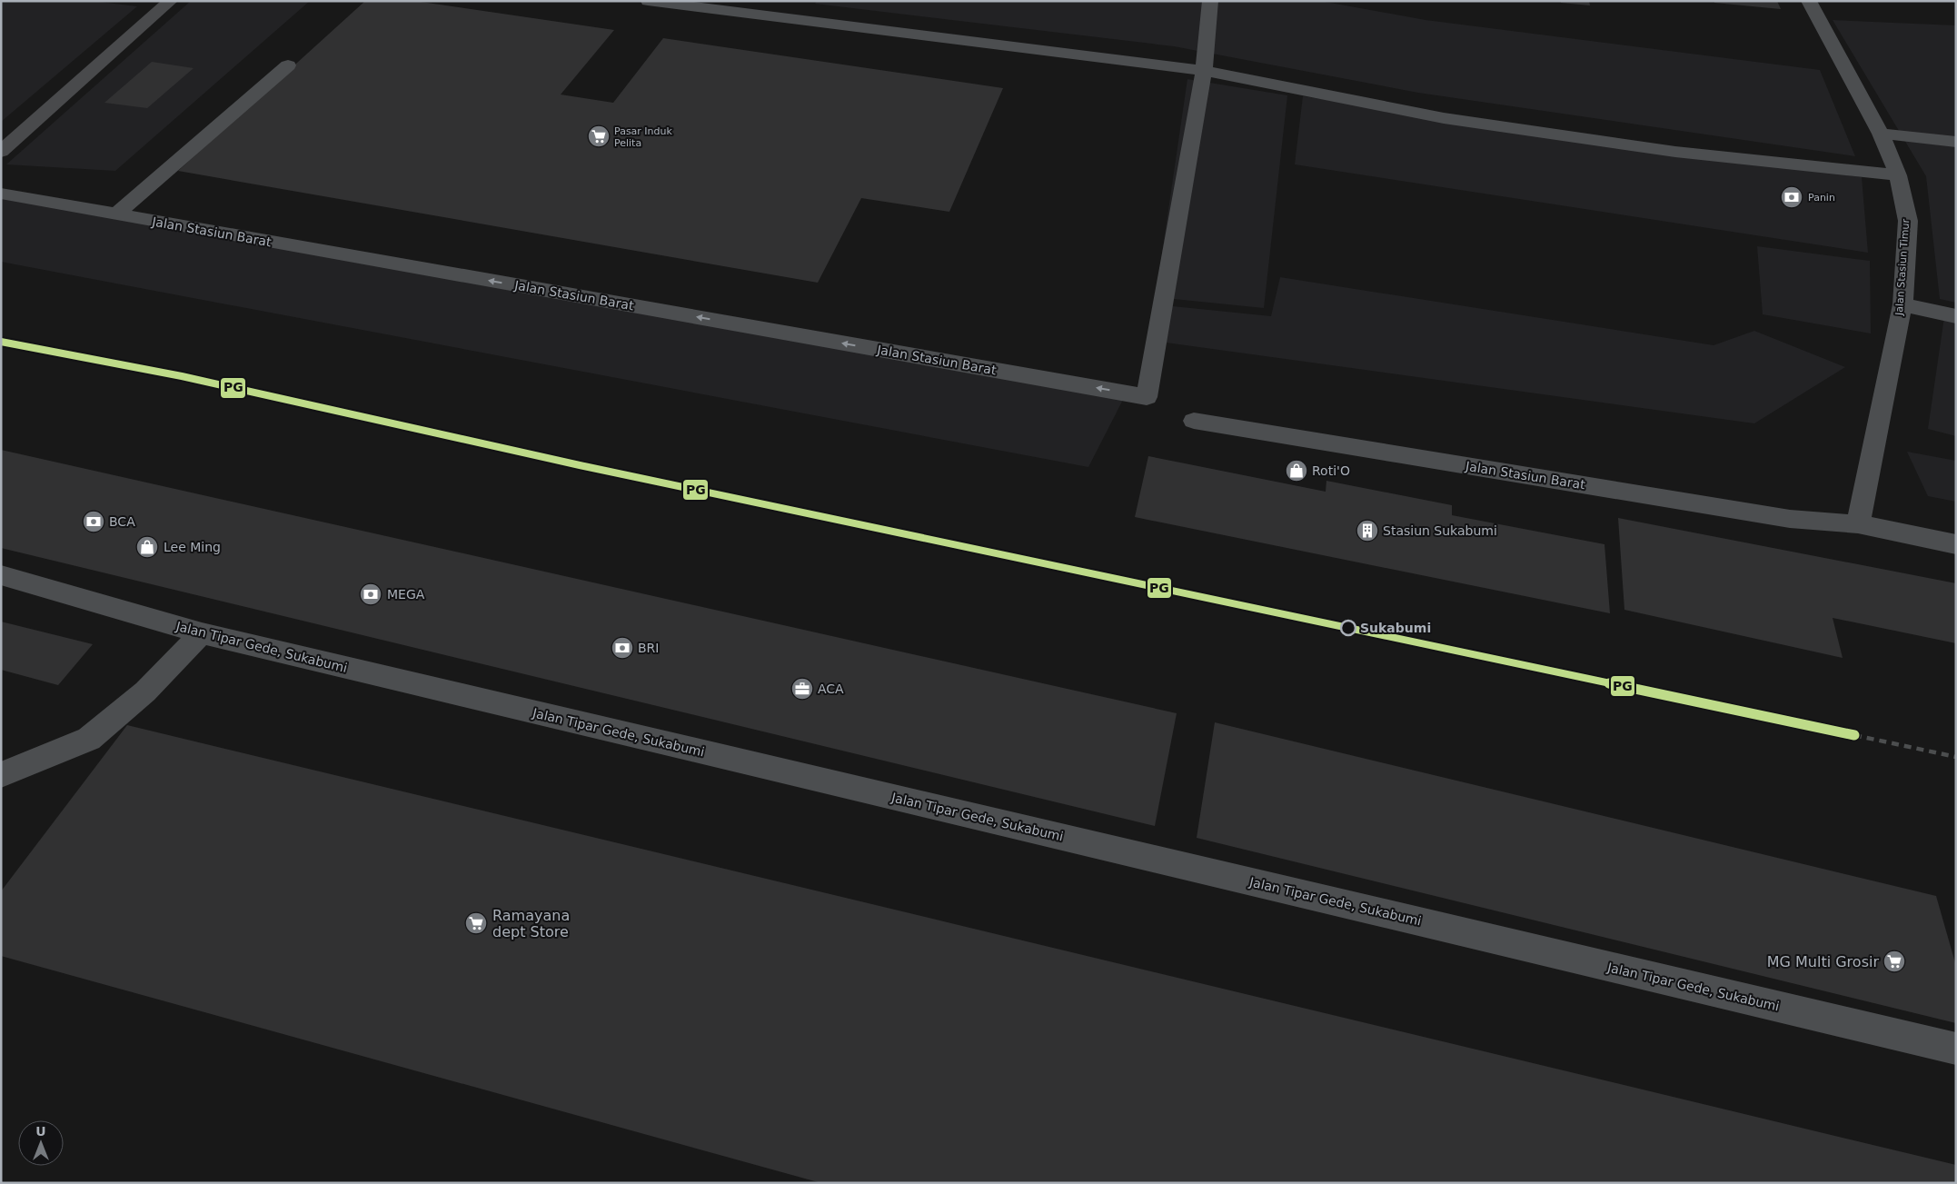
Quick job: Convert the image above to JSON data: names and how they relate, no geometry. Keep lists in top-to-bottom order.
{
  "streets": {
    "street": ["Jalan Stasiun Barat", "Jalan Stasiun Timur", "Jalan Tipar Gede, Sukabumi"]
  },
  "crossings": [
    ["Jalan Stasiun Barat", "Jalan Stasiun Timur"]
  ],
  "places": {
    "supermarket": ["Pasar Induk Pelita", "Ramayana dept Store", "MG Multi Grosir"],
    "bank": [
      "Panin",
      "BCA",
      "MEGA",
      "BRI"
    ],
    "shop": ["Roti'O", "Lee Ming"],
    "building": ["Stasiun Sukabumi"],
    "other": ["Sukabumi"],
    "office": ["ACA"]
  },
  "lines": ["transit line PG"],
  "north": "top"
}
